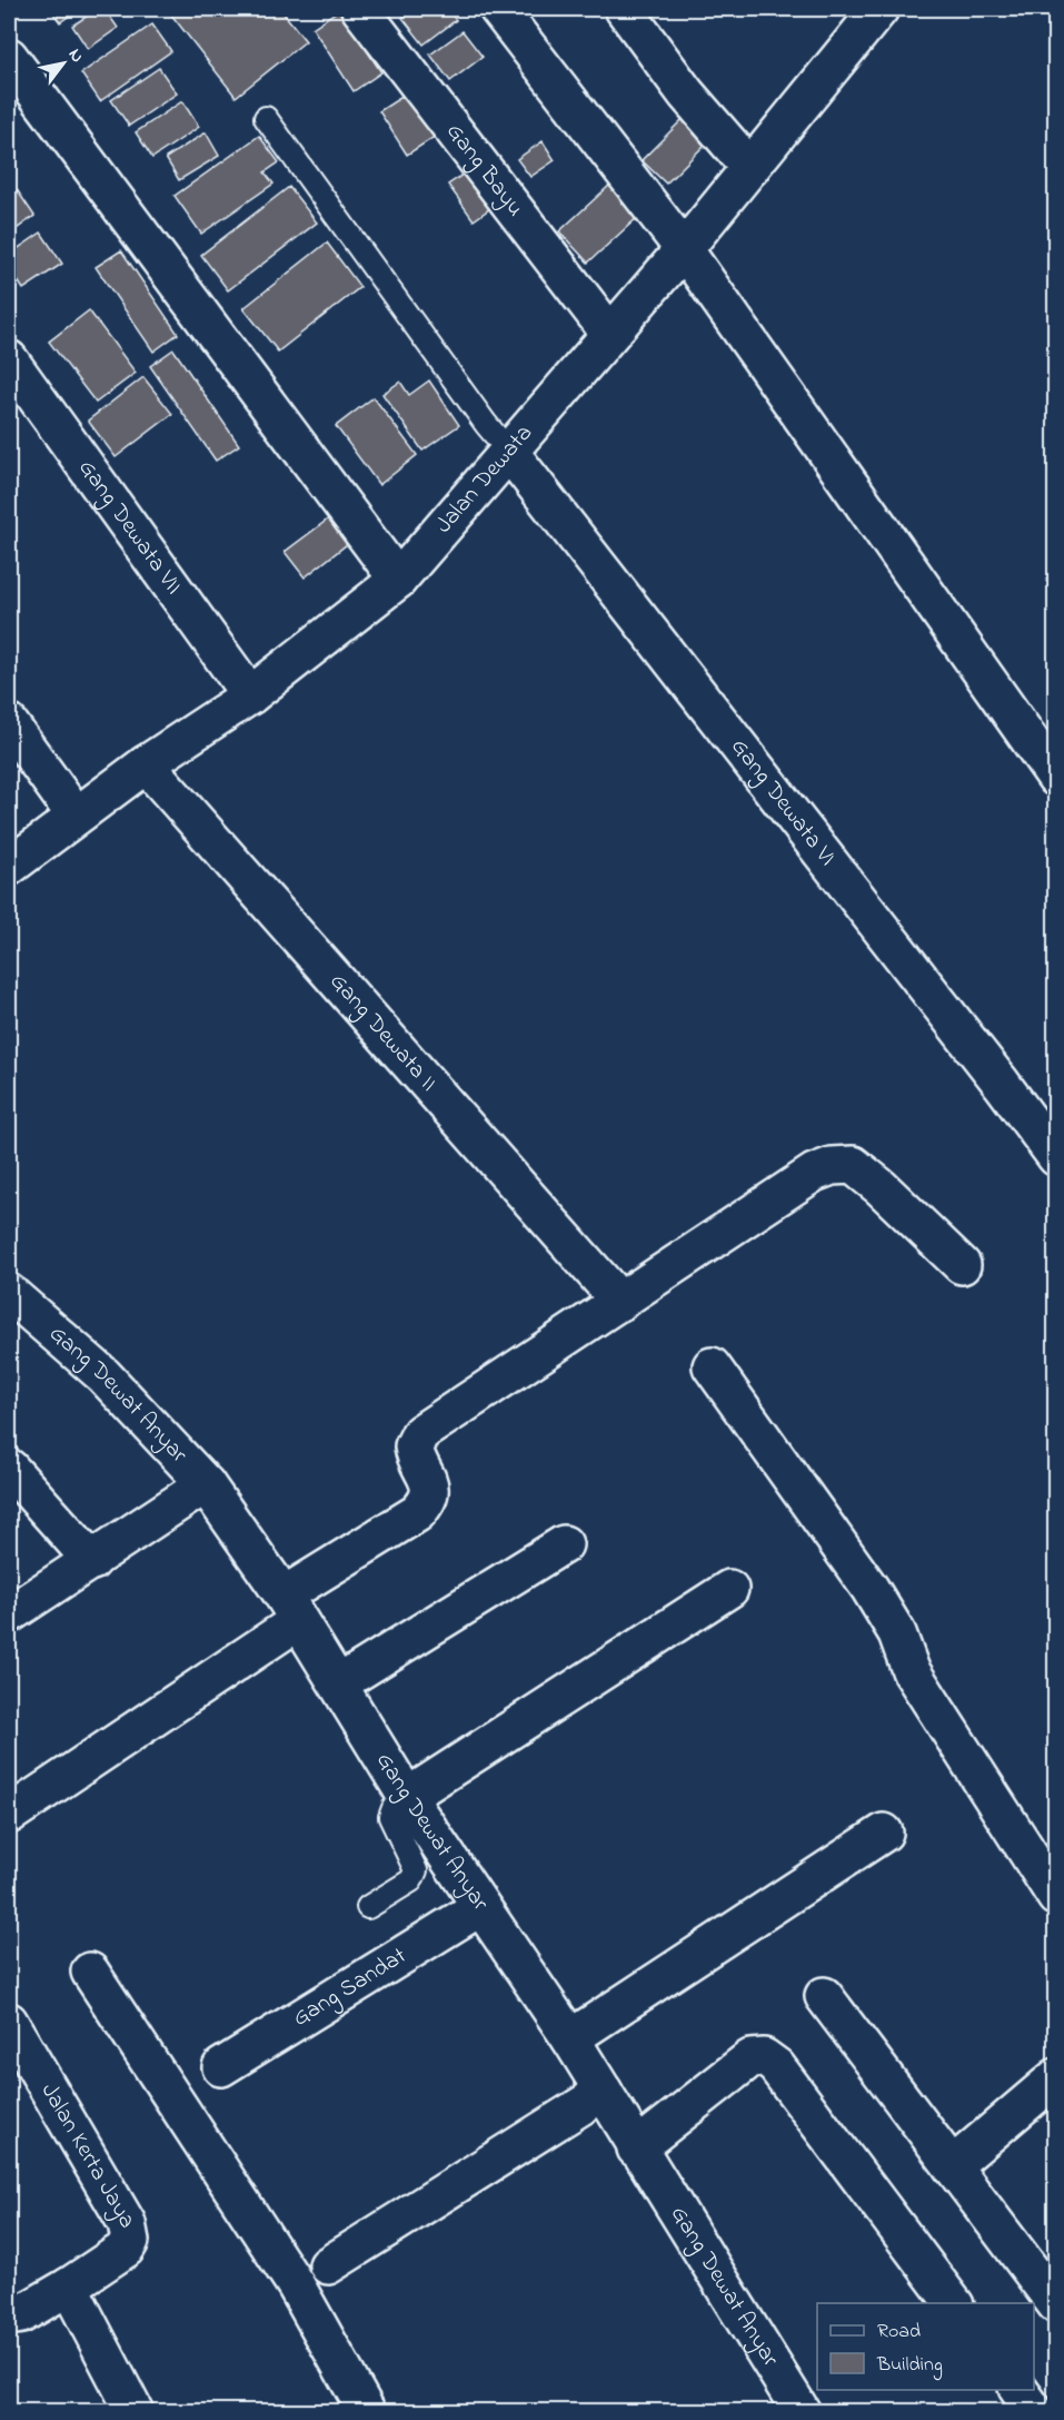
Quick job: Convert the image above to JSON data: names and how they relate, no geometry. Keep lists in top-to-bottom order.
{
  "streets": {
    "street": [
      "Gang Bayu",
      "Jalan Dewata",
      "Gang Dewata VII",
      "Gang Dewata VI",
      "Gang Dewata II",
      "Gang Dewat Anyar",
      "Gang Sandat",
      "Jalan Kerta Jaya"
    ]
  },
  "crossings": [
    ["Gang Bayu", "Jalan Dewata"],
    ["Jalan Dewata", "Gang Dewata VII"],
    ["Jalan Dewata", "Gang Dewata VI"],
    ["Jalan Dewata", "Gang Dewata II"],
    ["Gang Dewat Anyar", "Gang Sandat"]
  ],
  "legend": ["Road", "Building"],
  "north": "top right"
}
